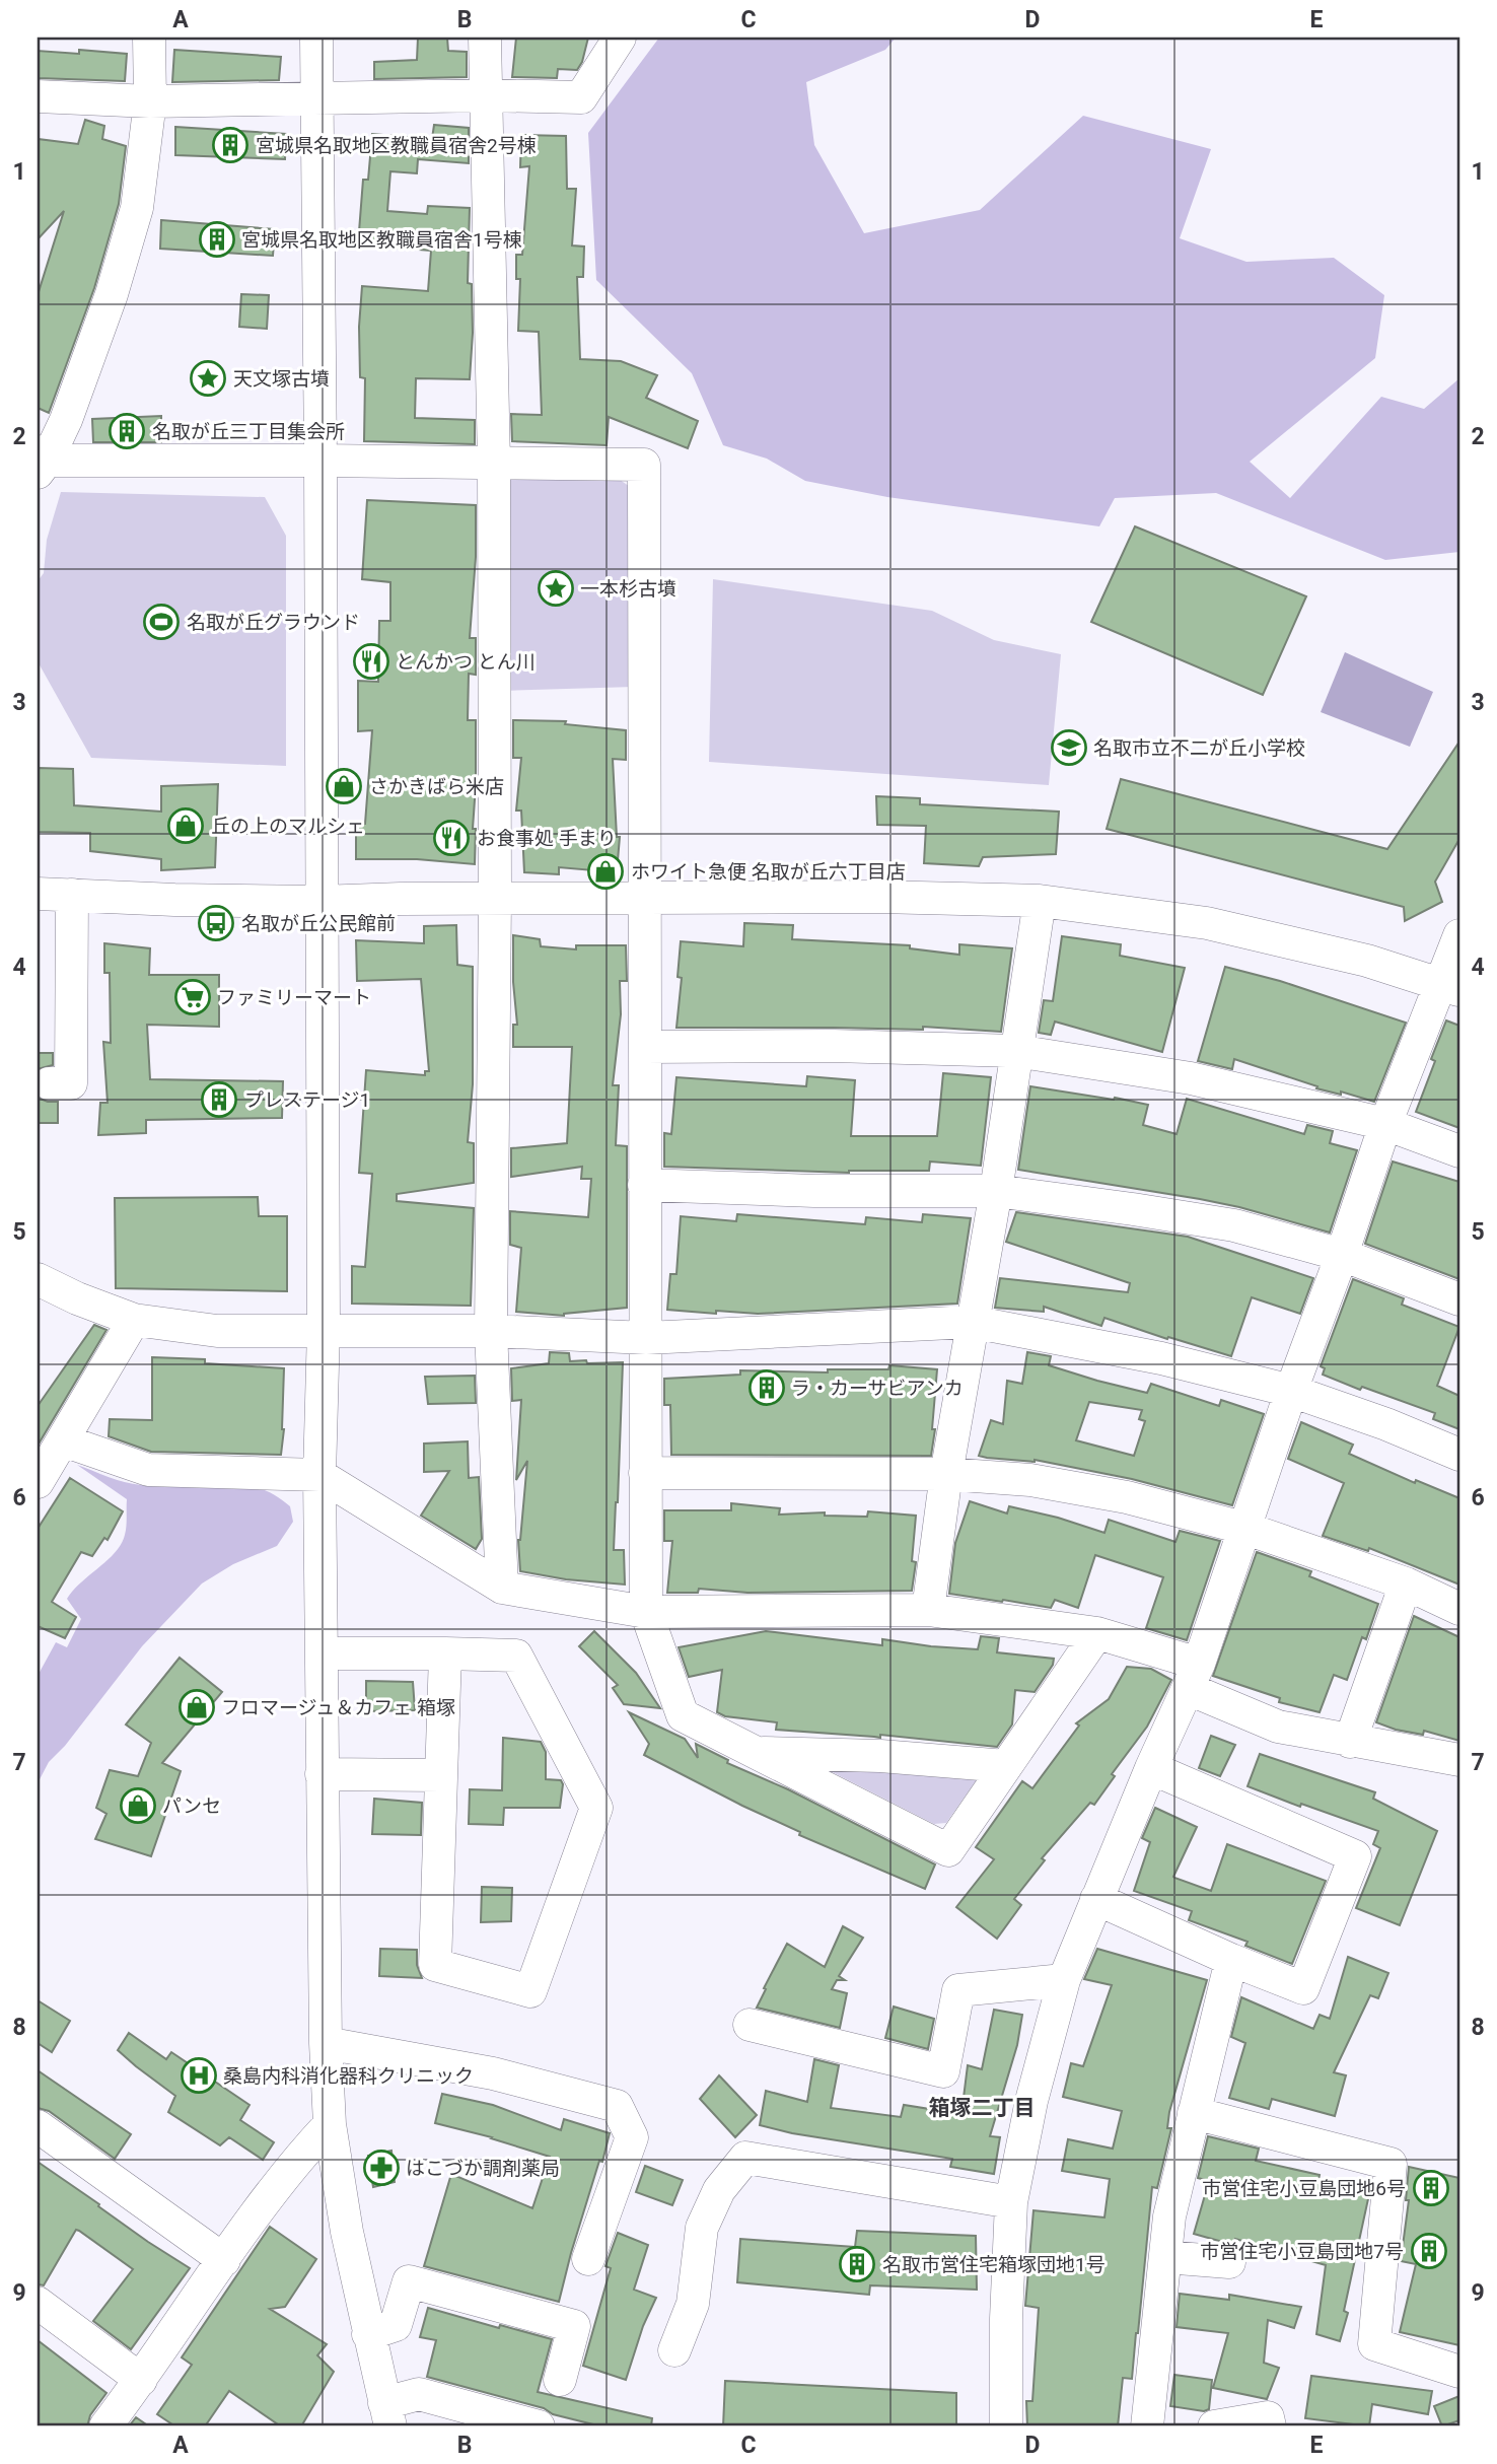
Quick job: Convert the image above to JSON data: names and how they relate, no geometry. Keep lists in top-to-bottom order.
{
  "districts": ["箱塚二丁目"],
  "places": {
    "building": [
      "宮城県名取地区教職員宿舎2号棟",
      "宮城県名取地区教職員宿舎1号棟",
      "名取が丘三丁目集会所",
      "プレステージ1",
      "ラ・カーサビアンカ",
      "市営住宅小豆島団地6号",
      "市営住宅小豆島団地7号",
      "名取市営住宅箱塚団地1号"
    ],
    "place": ["天文塚古墳", "一本杉古墳"],
    "sports": ["名取が丘グラウンド"],
    "restaurant": ["とんかつ とん川", "お食事処 手まり"],
    "school or university": ["名取市立不二が丘小学校"],
    "shop": [
      "さかきばら米店",
      "丘の上のマルシェ",
      "ホワイト急便 名取が丘六丁目店",
      "フロマージュ＆カフェ 箱塚",
      "パンセ"
    ],
    "bus stop": ["名取が丘公民館前"],
    "supermarket": ["ファミリーマート"],
    "hospital": ["桑島内科消化器科クリニック"],
    "pharmacy": ["はこづか調剤薬局"]
  },
  "grid": {
    "columns": [
      "A",
      "B",
      "C",
      "D",
      "E"
    ],
    "rows": [
      "1",
      "2",
      "3",
      "4",
      "5",
      "6",
      "7",
      "8",
      "9"
    ]
  }
}
